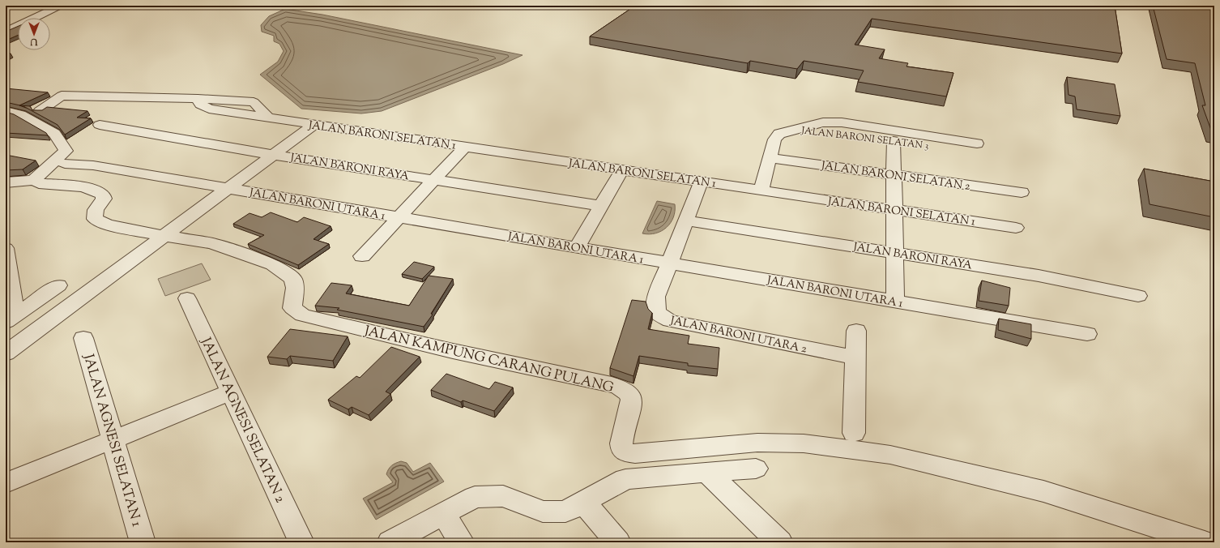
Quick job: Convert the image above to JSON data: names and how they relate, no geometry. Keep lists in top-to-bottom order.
{
  "streets": {
    "street": [
      "JALAN BARONI SELATAN 1",
      "JALAN BARONI SELATAN 3",
      "JALAN BARONI RAYA",
      "JALAN BARONI SELATAN 2",
      "JALAN BARONI UTARA 1",
      "JALAN BARONI UTARA 2",
      "JALAN KAMPUNG CARANG PULANG",
      "JALAN AGNESI SELATAN 2",
      "JALAN AGNESI SELATAN 1"
    ]
  },
  "crossings": [
    ["JALAN BARONI UTARA 1", "JALAN BARONI UTARA 2"]
  ],
  "north": "bottom"
}
